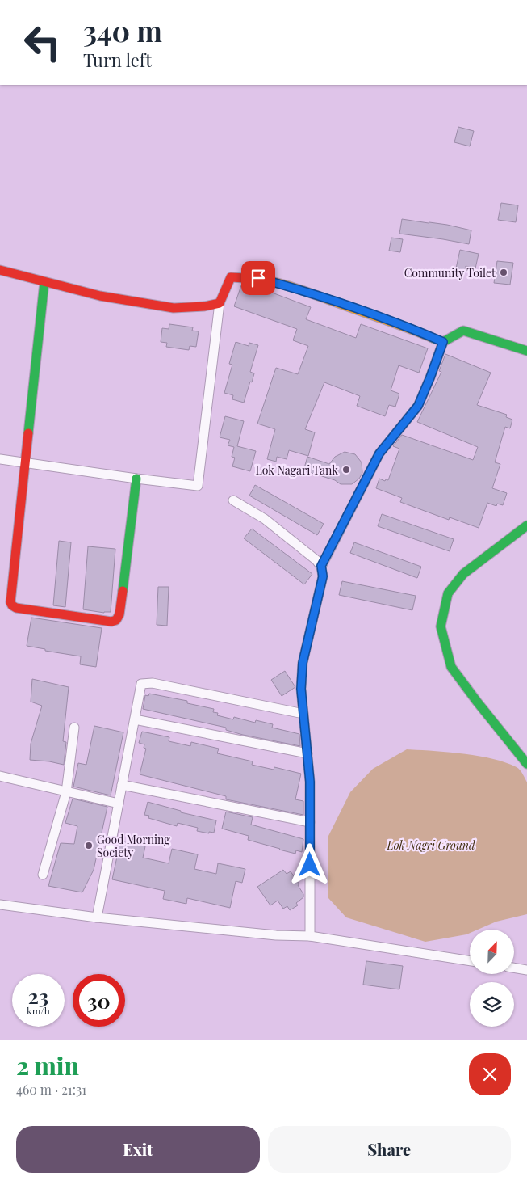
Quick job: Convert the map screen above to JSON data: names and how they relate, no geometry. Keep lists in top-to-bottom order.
{
  "parks": ["Lok Nagri Ground"],
  "places": ["Community Toilet", "Lok Nagari Tank", "Good Morning Society"],
  "north": "top right",
  "page": {
    "turn": ["340 m", "Turn left"],
    "speed": "23 km/h",
    "limit": "30",
    "heading": ["2 min", "460 m · 21:31"],
    "buttons": ["Exit", "Share"]
  }
}
